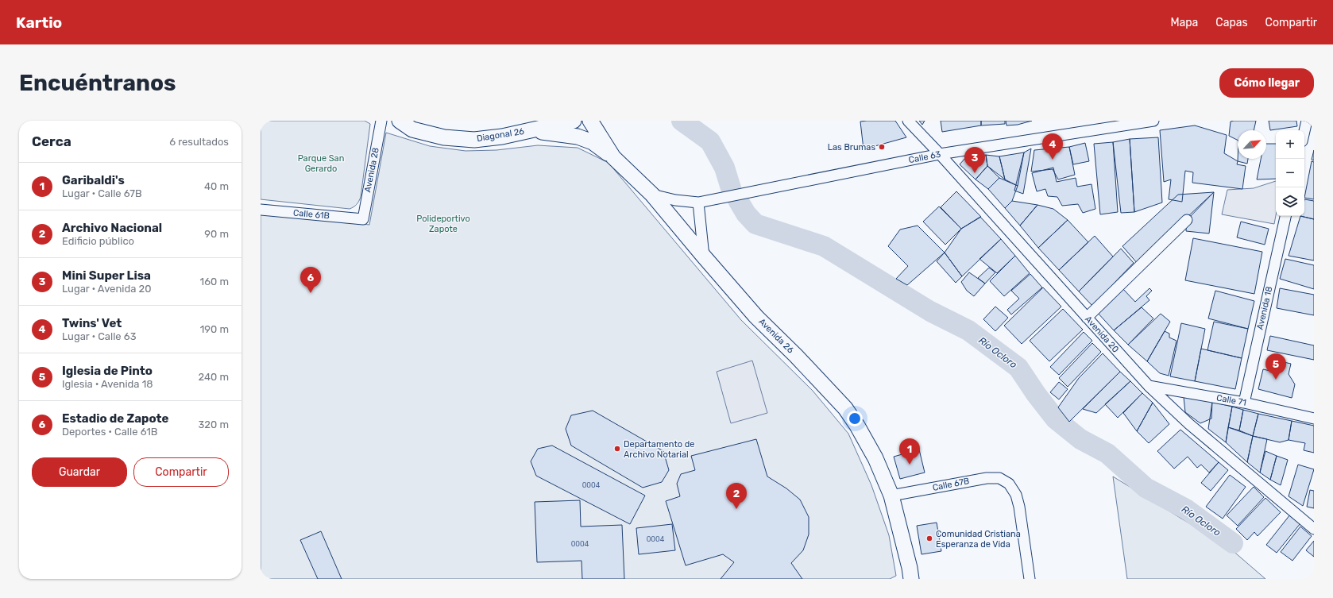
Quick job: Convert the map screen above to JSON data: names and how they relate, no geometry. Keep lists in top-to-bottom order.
{
  "streets": {
    "street": [
      "Diagonal 26",
      "Calle 63",
      "Avenida 28",
      "Calle 61B",
      "Avenida 18",
      "Avenida 20",
      "Avenida 26",
      "Calle 71",
      "Calle 67B"
    ]
  },
  "crossings": [
    ["Diagonal 26", "Avenida 26"],
    ["Calle 63", "Avenida 20"],
    ["Calle 63", "Avenida 26"],
    ["Avenida 28", "Calle 61B"],
    ["Avenida 18", "Calle 71"],
    ["Avenida 20", "Calle 71"],
    ["Avenida 26", "Calle 67B"]
  ],
  "water": ["Río Ocloro"],
  "parks": ["Parque San Gerardo", "Polideportivo Zapote"],
  "places": ["Las Brumas", "Departamento de Archivo Notarial", "Comunidad Cristiana Esperanza de Vida"],
  "house_numbers": ["0004", "0004", "0004"],
  "north": "top right",
  "page": {
    "header": "Kartio",
    "nav": ["Mapa", "Capas", "Compartir"],
    "buttons": [
      "Cómo llegar",
      ["Guardar", "Compartir"]
    ],
    "title": "Encuéntranos",
    "heading": ["Cerca", "6 resultados"],
    "map_buttons": ["+", "−"],
    "pins": [
      "4",
      "3",
      "6",
      "5",
      "1",
      "2"
    ],
    "list": [
      {
        "mark": "1",
        "name": "Garibaldi's",
        "note": "Lugar · Calle 67B",
        "value": "40 m"
      },
      {
        "mark": "2",
        "name": "Archivo Nacional",
        "note": "Edificio público",
        "value": "90 m"
      },
      {
        "mark": "3",
        "name": "Mini Super Lisa",
        "note": "Lugar · Avenida 20",
        "value": "160 m"
      },
      {
        "mark": "4",
        "name": "Twins' Vet",
        "note": "Lugar · Calle 63",
        "value": "190 m"
      },
      {
        "mark": "5",
        "name": "Iglesia de Pinto",
        "note": "Iglesia · Avenida 18",
        "value": "240 m"
      },
      {
        "mark": "6",
        "name": "Estadio de Zapote",
        "note": "Deportes · Calle 61B",
        "value": "320 m"
      }
    ]
  }
}
